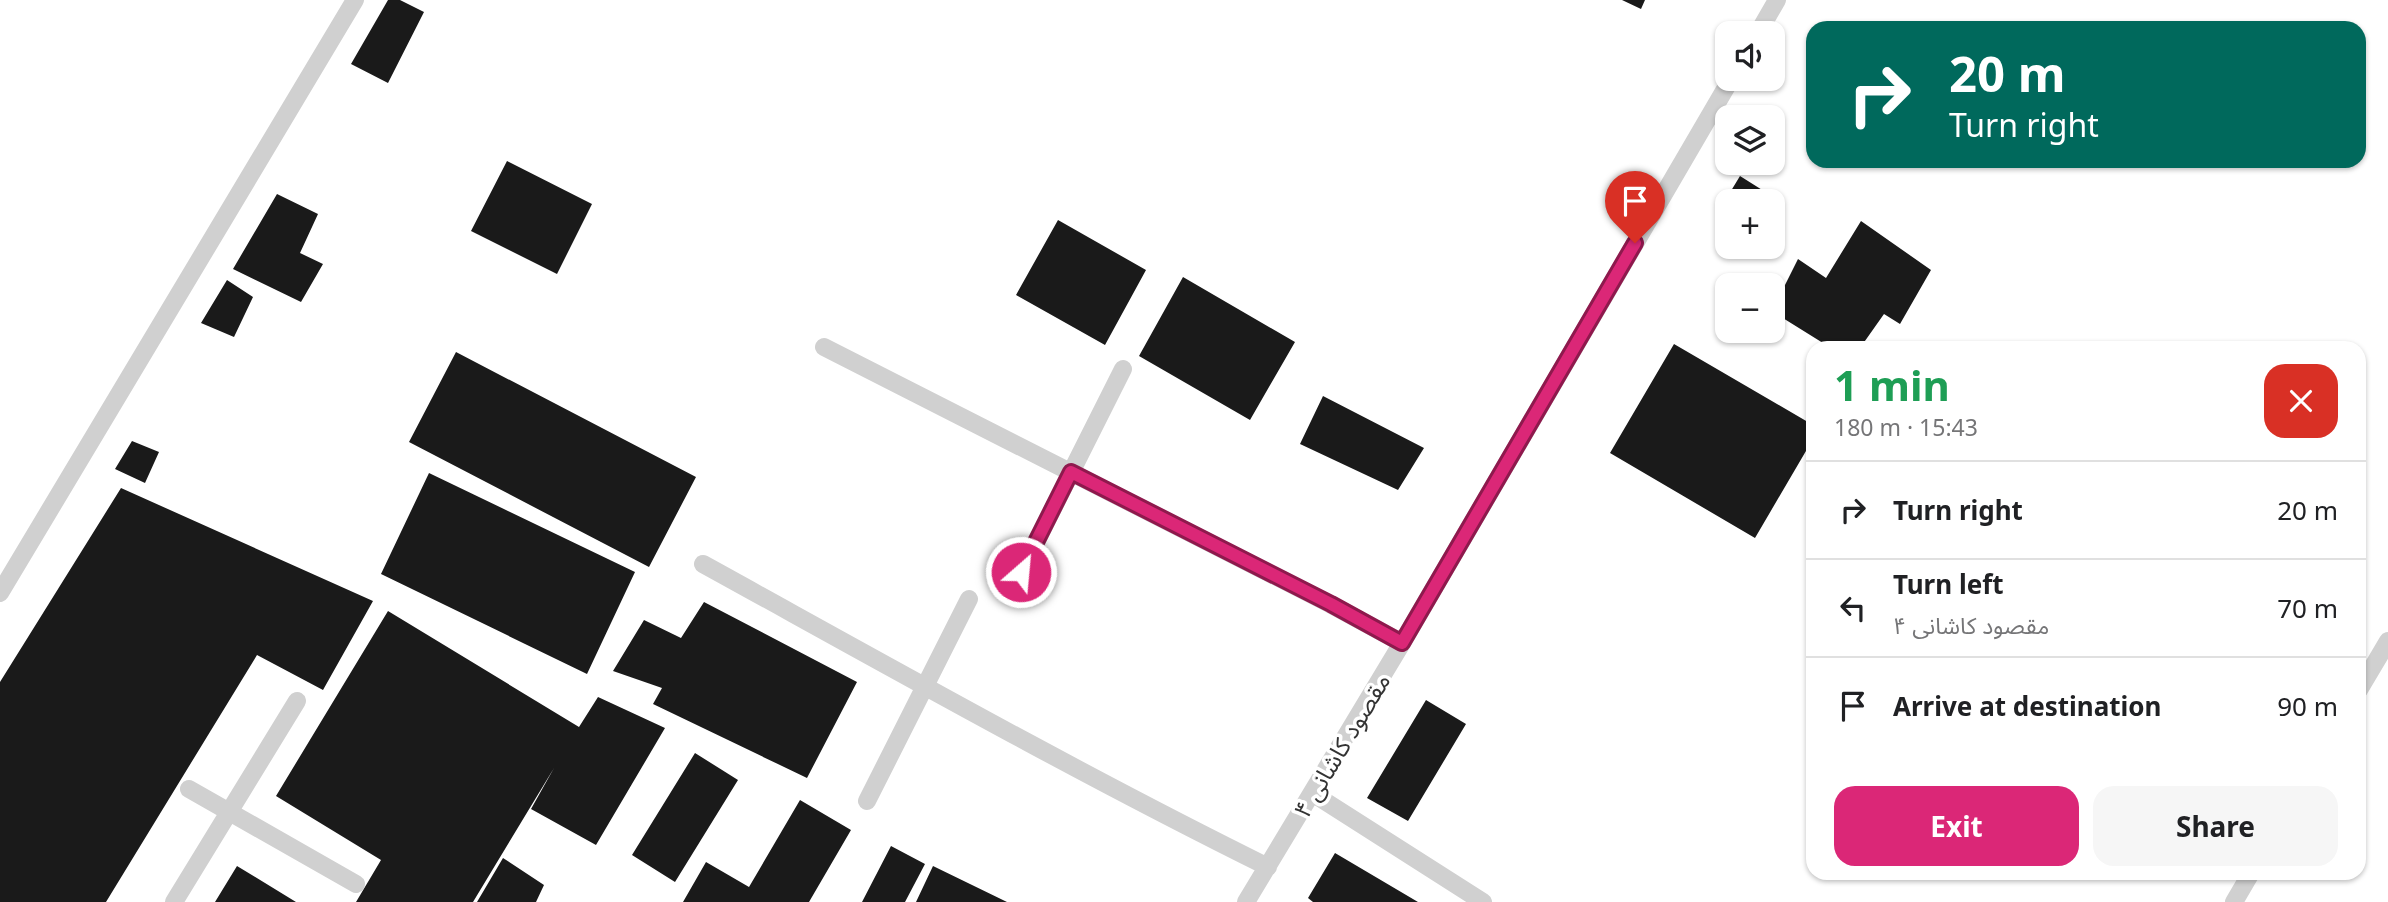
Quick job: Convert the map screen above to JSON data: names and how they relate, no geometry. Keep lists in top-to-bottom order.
{
  "streets": {
    "lane": ["مقصود کاشانی ۴"]
  },
  "page": {
    "map_buttons": ["+", "−"],
    "turn": ["20 m", "Turn right"],
    "heading": ["1 min", "180 m · 15:43"],
    "list": [
      {
        "name": "Turn right",
        "value": "20 m"
      },
      {
        "name": "Turn left",
        "note": "مقصود کاشانی ۴",
        "value": "70 m"
      },
      {
        "name": "Arrive at destination",
        "value": "90 m"
      }
    ],
    "buttons": ["Exit", "Share"]
  }
}
